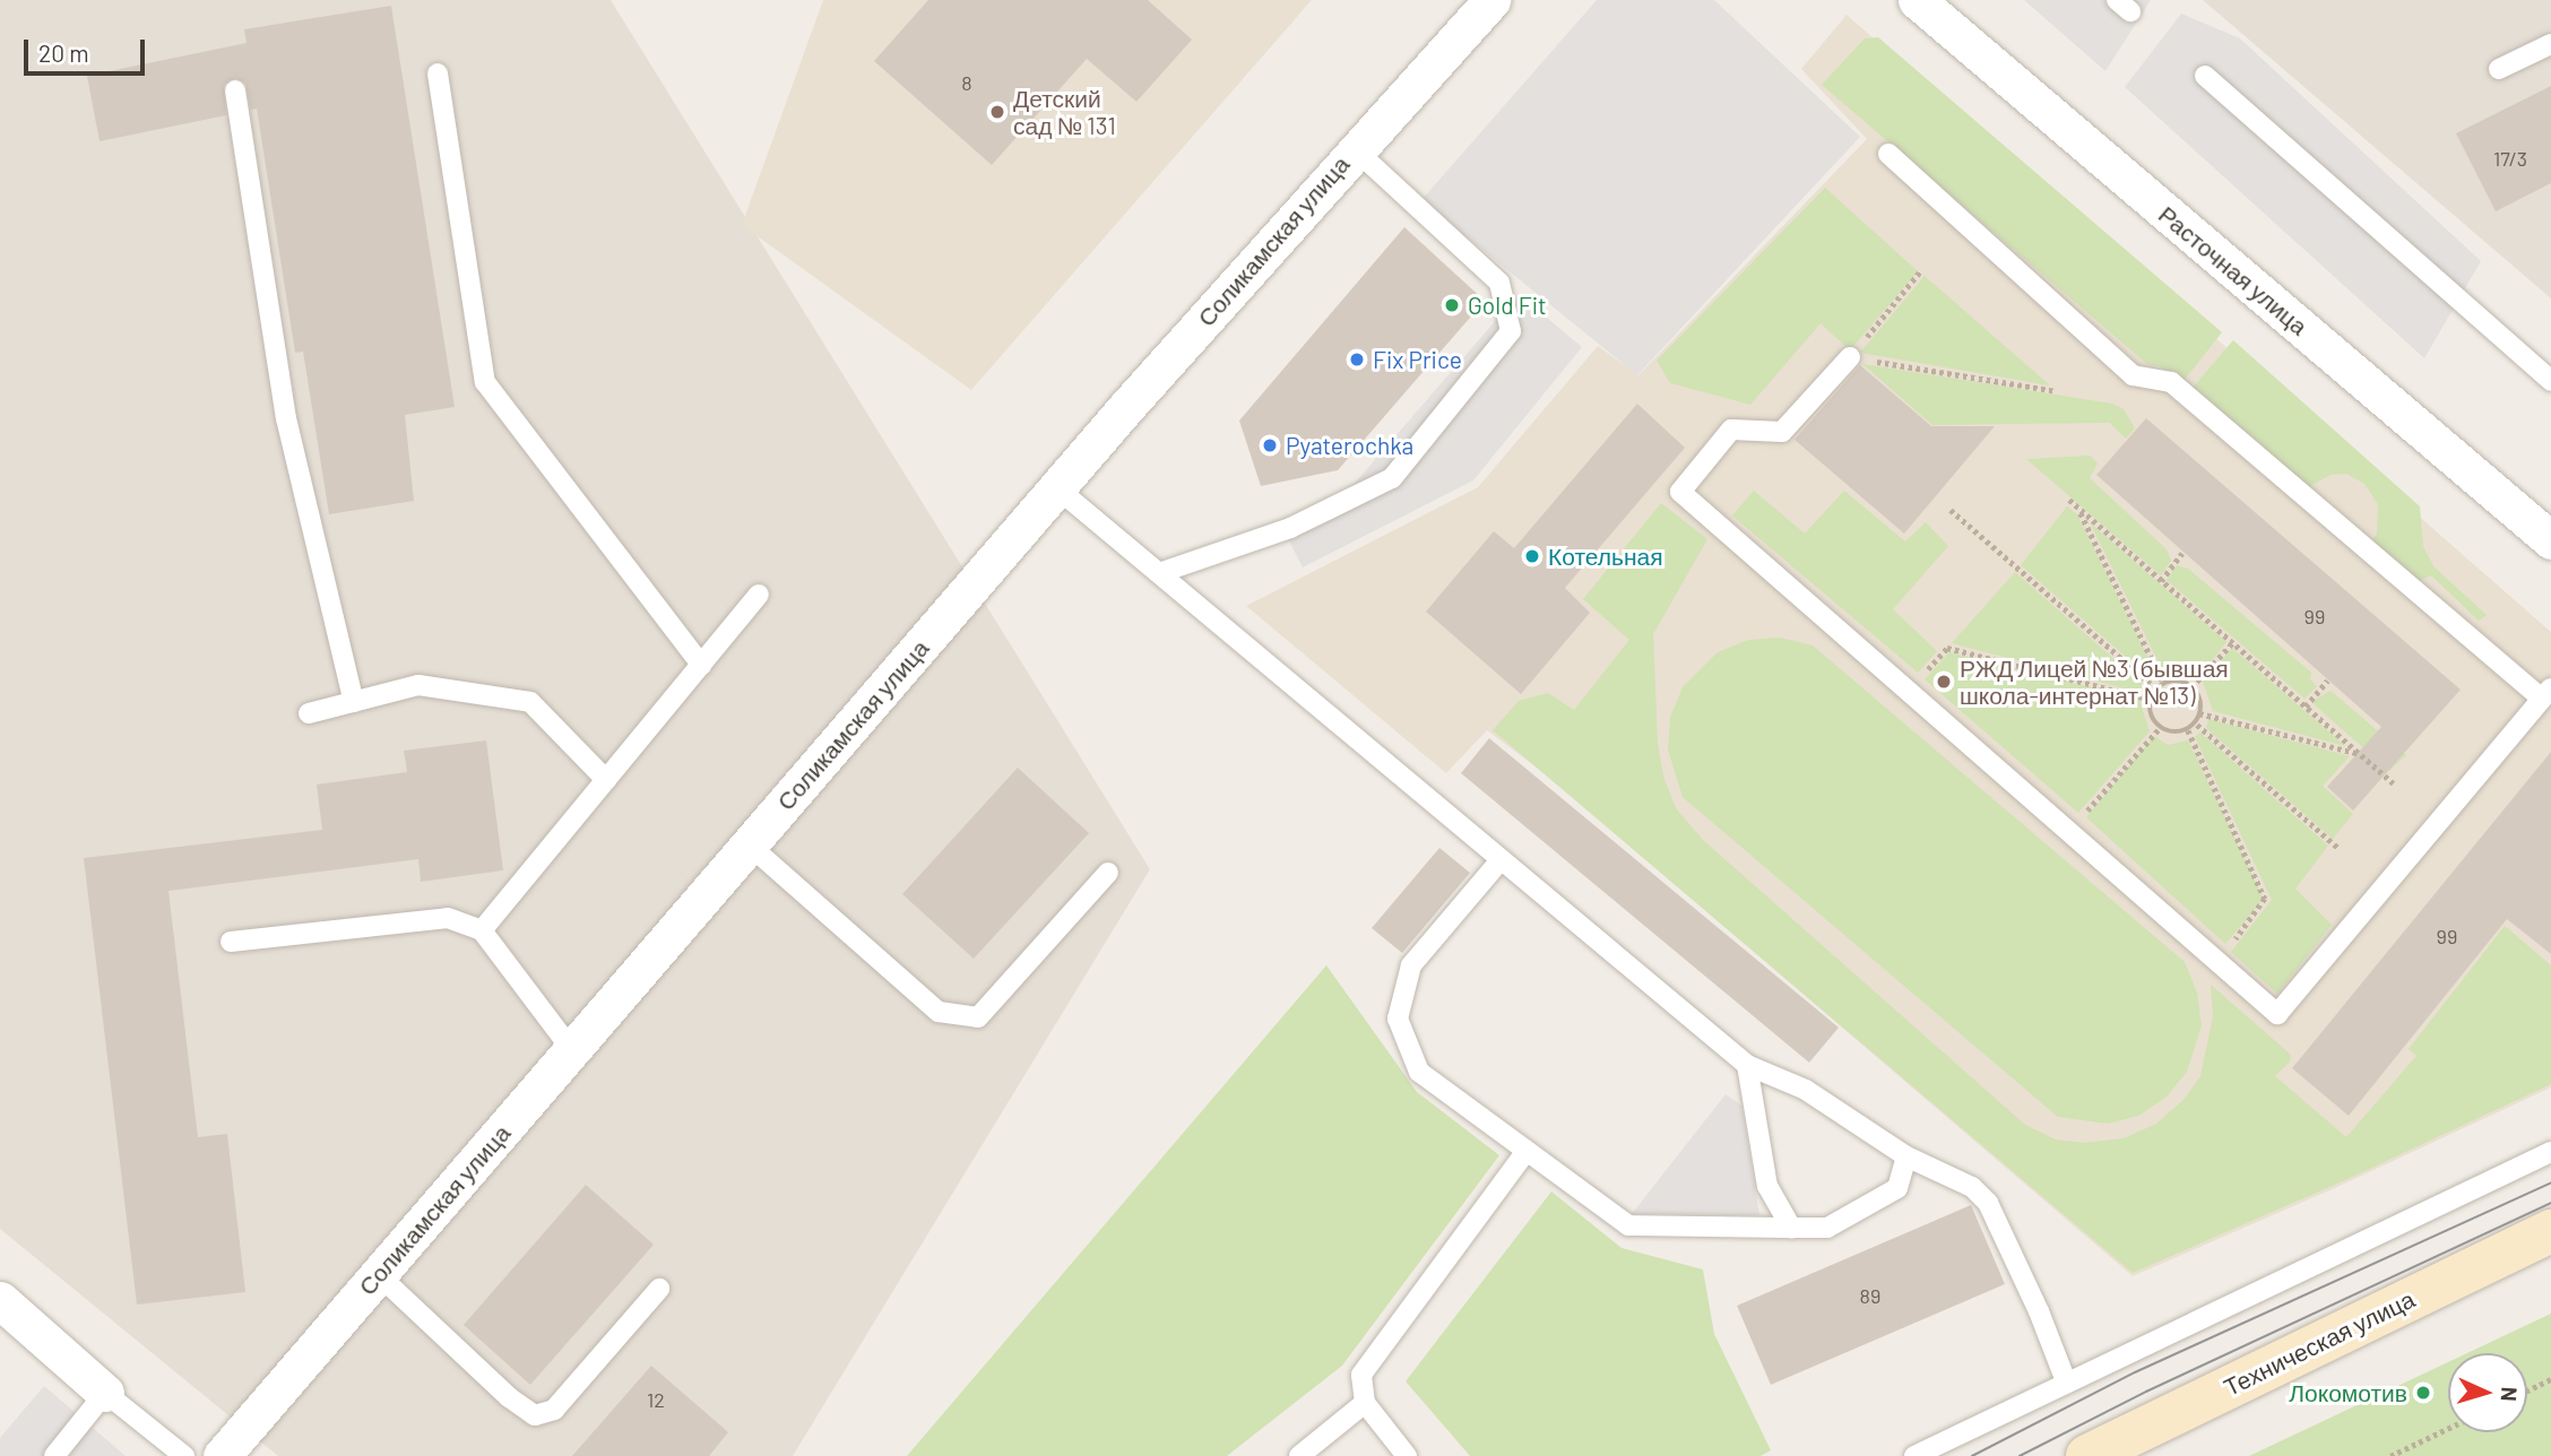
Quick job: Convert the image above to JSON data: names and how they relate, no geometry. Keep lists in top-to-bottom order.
{
  "streets": {
    "main road": ["Техническая улица"],
    "street": ["Соликамская улица", "Расточная улица"]
  },
  "places": [
    "Детский сад № 131",
    "Gold Fit",
    "Fix Price",
    "Pyaterochka",
    "Котельная",
    "РЖД Лицей №3 (бывшая школа-интернат №13)",
    "Локомотив"
  ],
  "house_numbers": [
    "8",
    "17/3",
    "99",
    "99",
    "89",
    "12"
  ],
  "scale_bar": "20 m",
  "north": "right"
}
